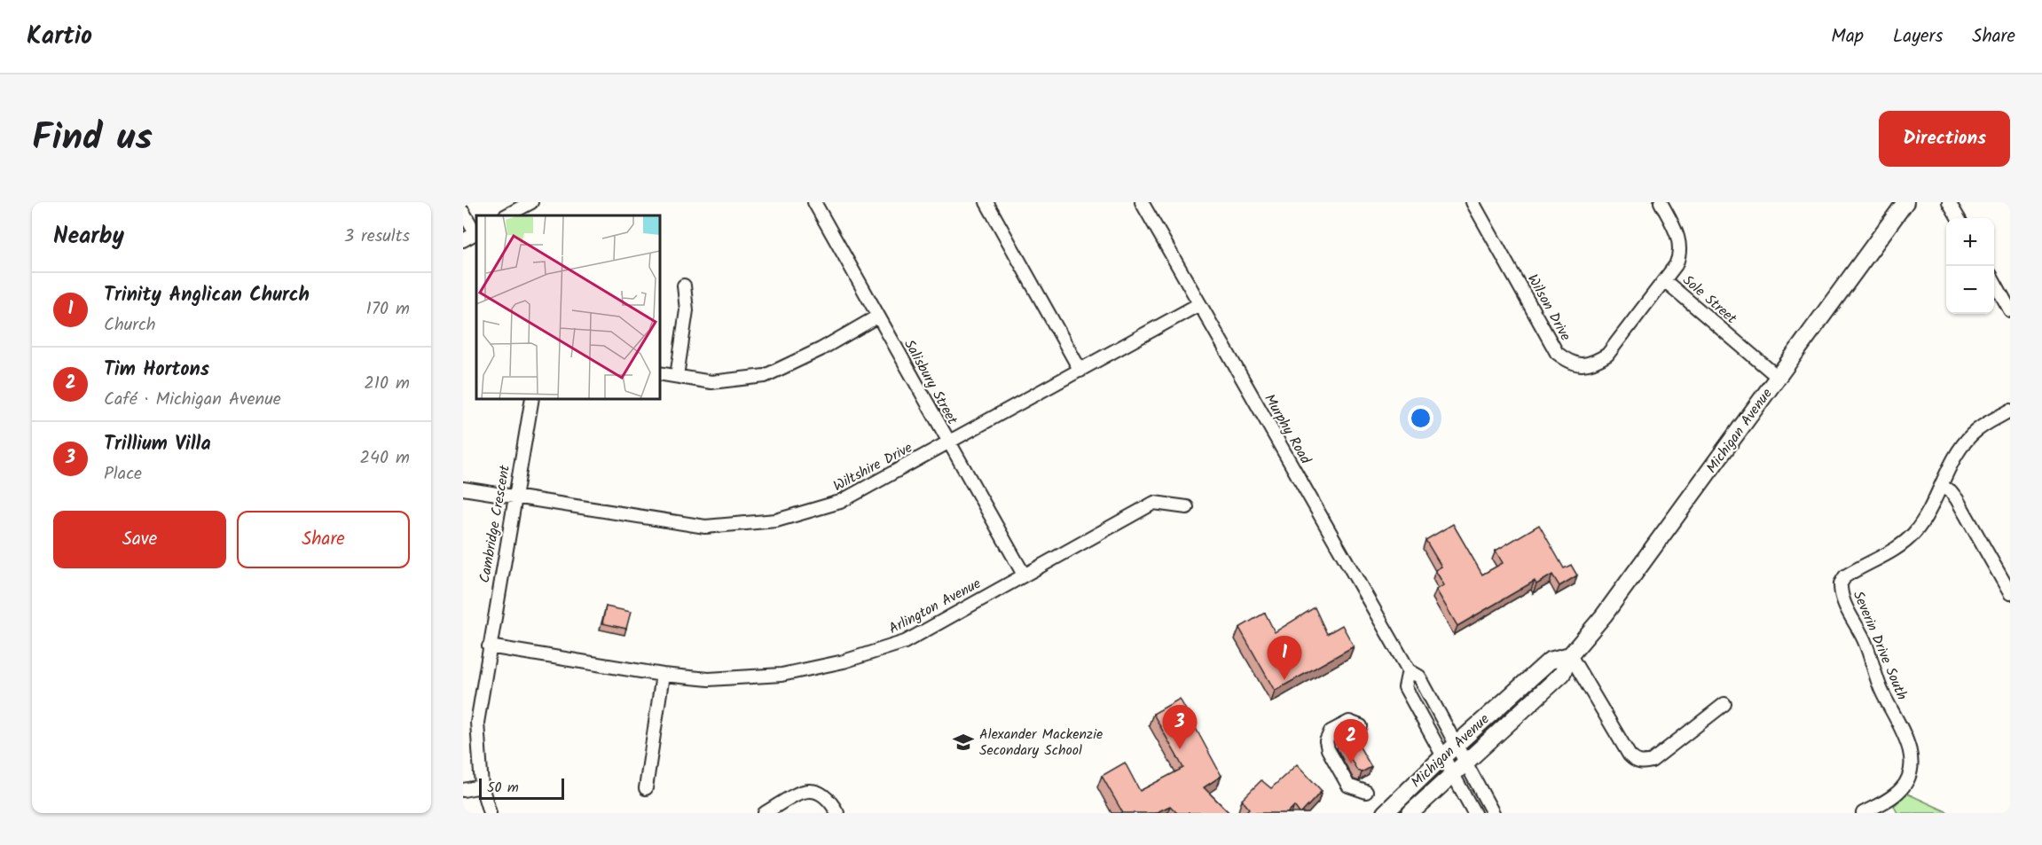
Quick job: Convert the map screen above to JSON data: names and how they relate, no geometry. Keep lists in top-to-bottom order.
{
  "streets": {
    "main road": ["Michigan Avenue"],
    "street": [
      "Sole Street",
      "Wilson Drive",
      "Salisbury Street",
      "Murphy Road",
      "Wiltshire Drive",
      "Cambridge Crescent",
      "Arlington Avenue",
      "Severin Drive South"
    ]
  },
  "crossings": [
    ["Sole Street", "Wilson Drive"],
    ["Sole Street", "Michigan Avenue"],
    ["Salisbury Street", "Wiltshire Drive"],
    ["Salisbury Street", "Arlington Avenue"],
    ["Murphy Road", "Michigan Avenue"],
    ["Murphy Road", "Wiltshire Drive"],
    ["Wiltshire Drive", "Cambridge Crescent"],
    ["Cambridge Crescent", "Arlington Avenue"]
  ],
  "places": {
    "school or university": ["Alexander Mackenzie Secondary School"]
  },
  "scale_bar": "50 m",
  "page": {
    "header": "Kartio",
    "nav": ["Map", "Layers", "Share"],
    "title": "Find us",
    "buttons": [
      "Directions",
      ["Save", "Share"]
    ],
    "heading": ["Nearby", "3 results"],
    "map_buttons": ["+", "−"],
    "list": [
      {
        "mark": "1",
        "name": "Trinity Anglican Church",
        "note": "Church",
        "value": "170 m"
      },
      {
        "mark": "2",
        "name": "Tim Hortons",
        "note": "Café · Michigan Avenue",
        "value": "210 m"
      },
      {
        "mark": "3",
        "name": "Trillium Villa",
        "note": "Place",
        "value": "240 m"
      }
    ],
    "pins": ["1", "3", "2"],
    "scale": "50 m"
  }
}
